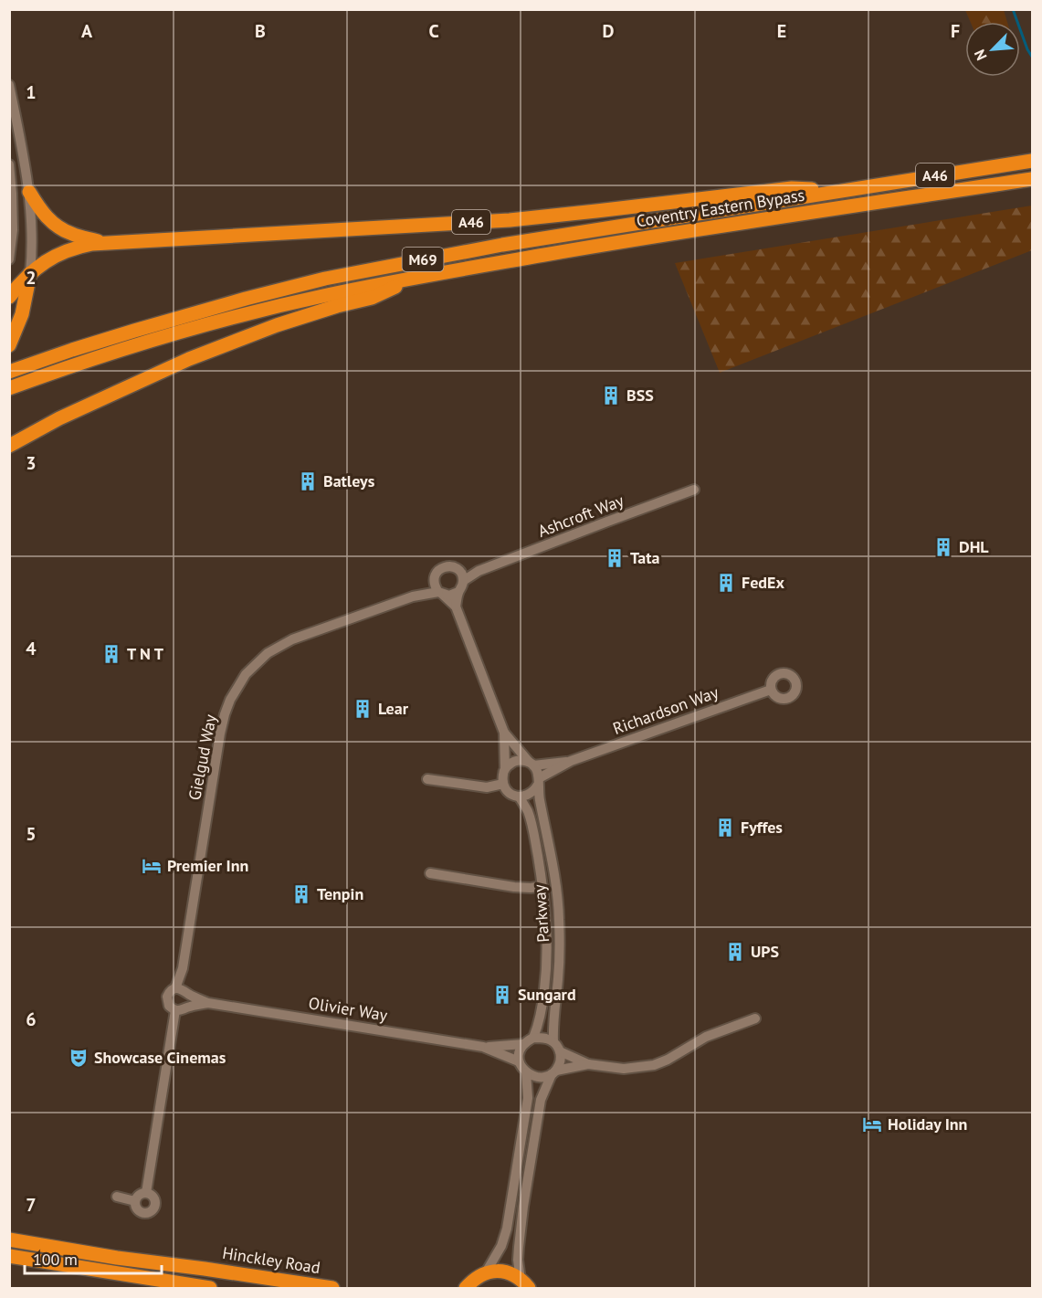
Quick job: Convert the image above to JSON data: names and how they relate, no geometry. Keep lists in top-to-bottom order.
{
  "streets": {
    "highway": [
      "A46",
      "Coventry Eastern Bypass",
      "M69",
      "Hinckley Road"
    ],
    "street": [
      "Ashcroft Way",
      "Richardson Way",
      "Gielgud Way",
      "Parkway",
      "Olivier Way"
    ]
  },
  "crossings": [
    ["A46", "Coventry Eastern Bypass"],
    ["A46", "M69"],
    ["Coventry Eastern Bypass", "M69"],
    ["Ashcroft Way", "Gielgud Way"],
    ["Richardson Way", "Parkway"],
    ["Gielgud Way", "Olivier Way"],
    ["Parkway", "Olivier Way"]
  ],
  "places": {
    "building": [
      "BSS",
      "Batleys",
      "DHL",
      "Tata",
      "FedEx",
      "T N T",
      "Lear",
      "Fyffes",
      "Tenpin",
      "UPS",
      "Sungard"
    ],
    "hotel": ["Premier Inn", "Holiday Inn"],
    "theatre": ["Showcase Cinemas"]
  },
  "scale_bar": "100 m",
  "north": "bottom left",
  "grid": {
    "columns": [
      "A",
      "B",
      "C",
      "D",
      "E",
      "F"
    ],
    "rows": [
      "1",
      "2",
      "3",
      "4",
      "5",
      "6",
      "7"
    ]
  }
}
